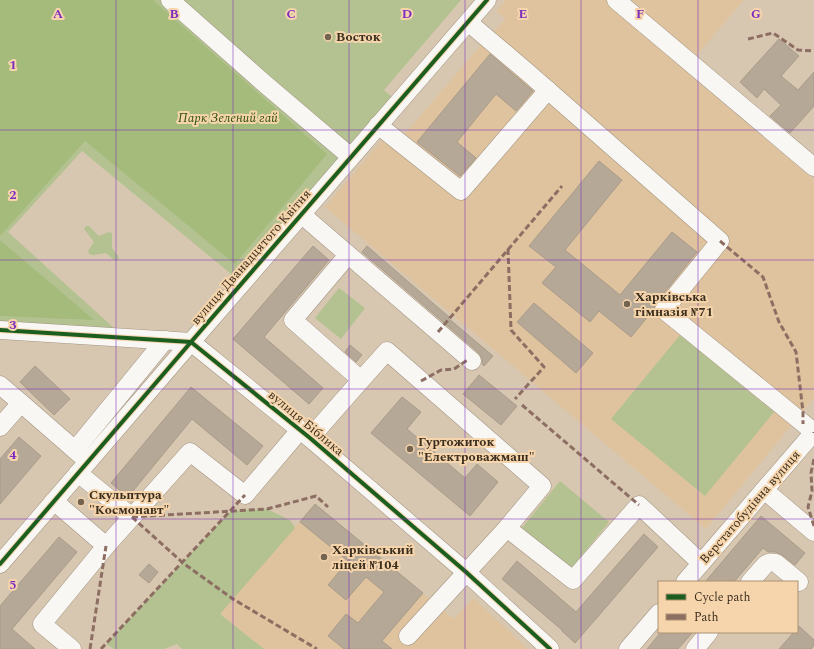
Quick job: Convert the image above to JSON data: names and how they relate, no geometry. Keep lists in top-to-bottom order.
{
  "streets": {
    "street": ["вулиця Дванадцятого Квітня", "вулиця Біблика", "Верстатобудівна вулиця"]
  },
  "crossings": [
    ["вулиця Дванадцятого Квітня", "вулиця Біблика"]
  ],
  "parks": ["Парк Зелений гай"],
  "places": [
    "Восток",
    "Харківська гімназія №71",
    "Гуртожиток \"Електроважмаш\"",
    "Скульптура \"Космонавт\"",
    "Харківський ліцей №104"
  ],
  "legend": ["Cycle path", "Path"],
  "grid": {
    "columns": [
      "A",
      "B",
      "C",
      "D",
      "E",
      "F",
      "G"
    ],
    "rows": [
      "1",
      "2",
      "3",
      "4",
      "5"
    ]
  }
}
